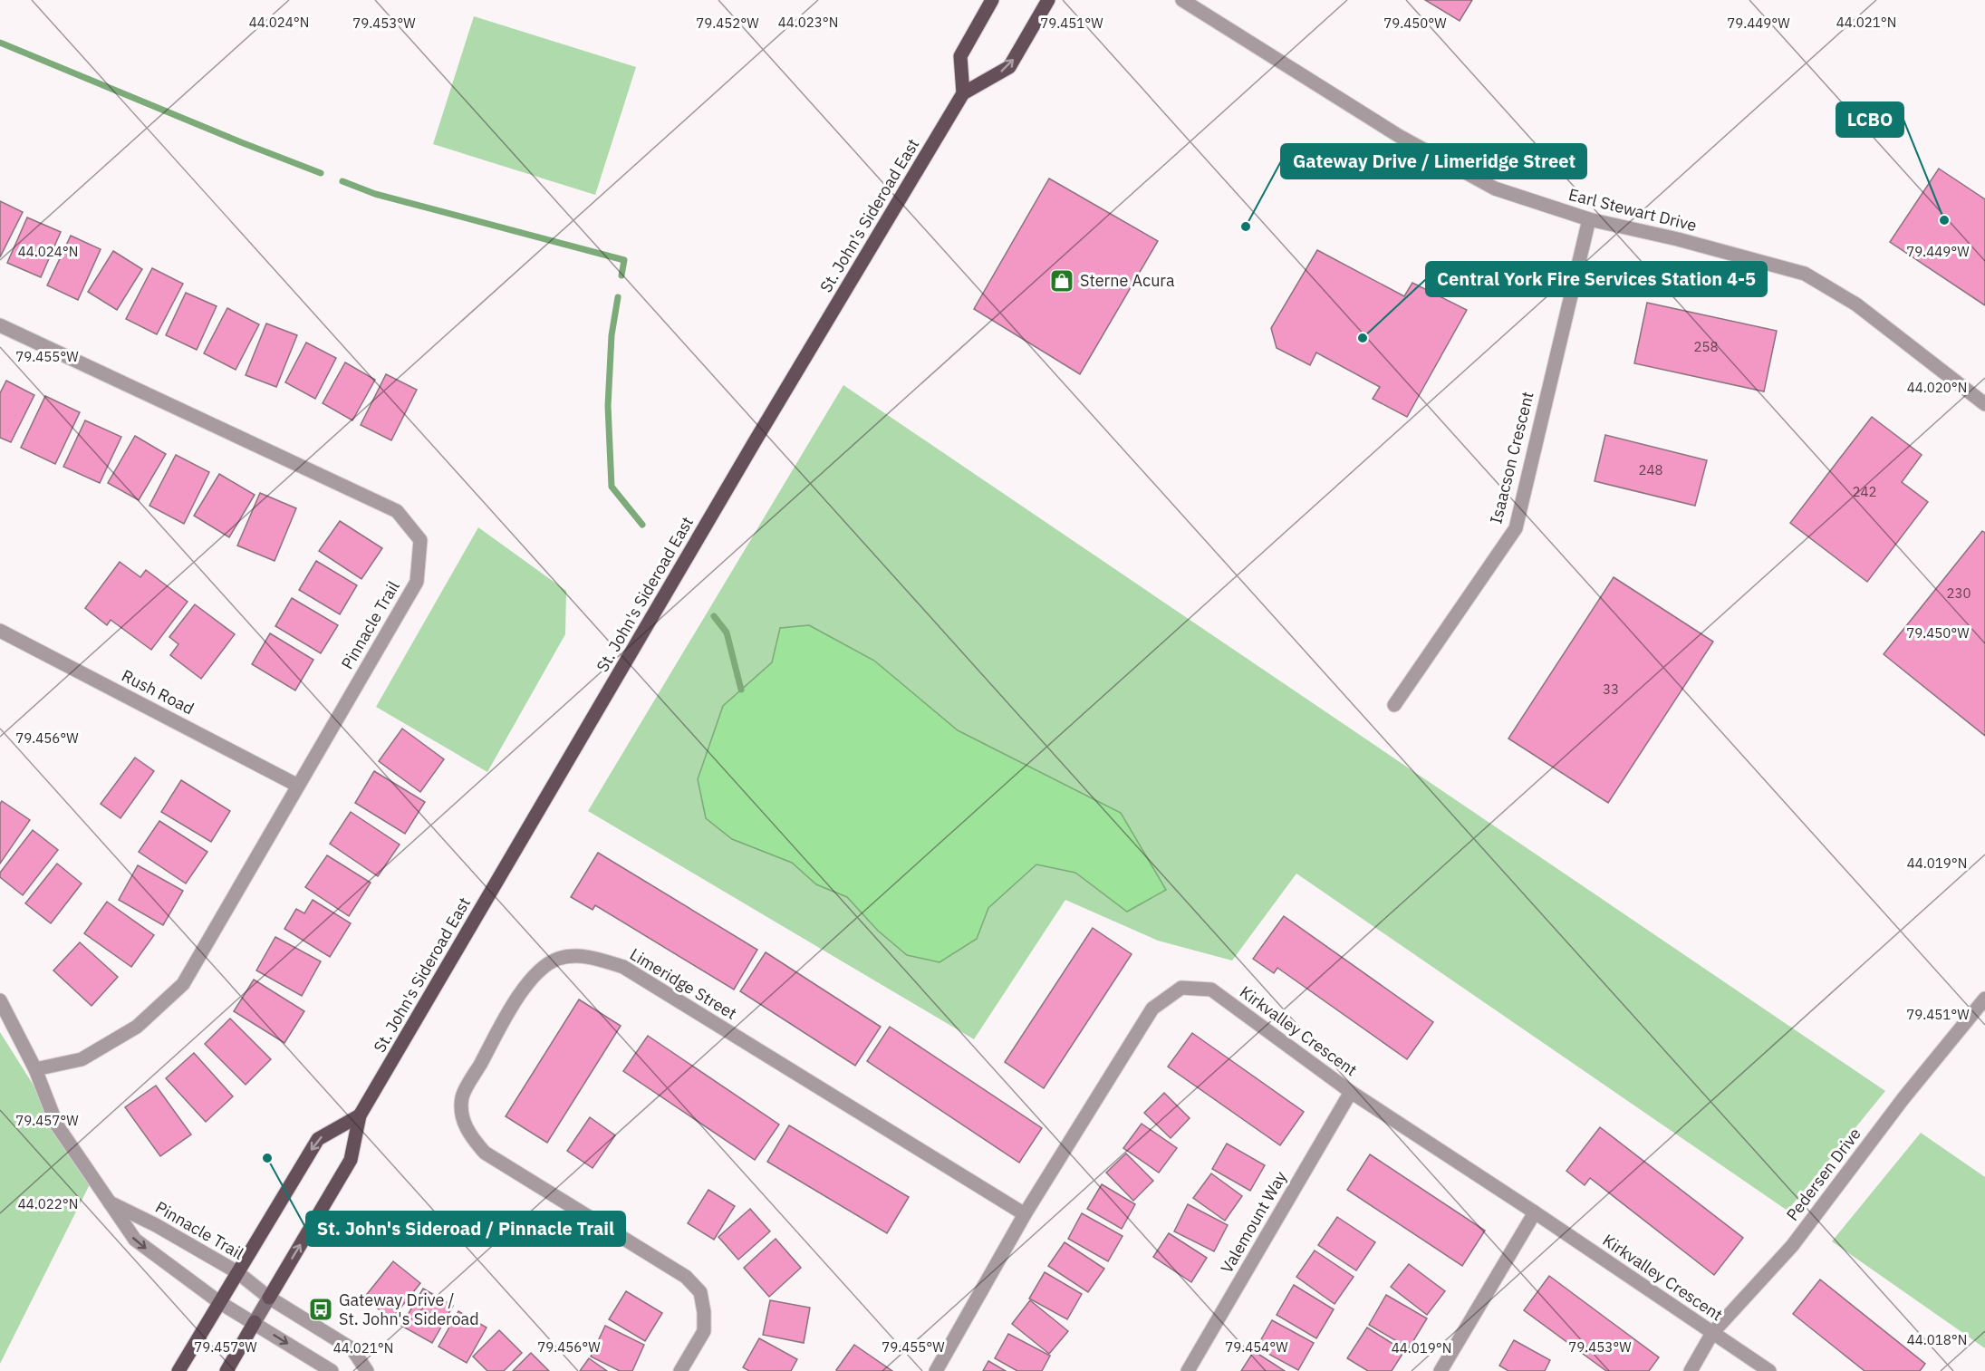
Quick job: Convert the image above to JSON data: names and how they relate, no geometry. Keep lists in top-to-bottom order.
{
  "streets": {
    "main road": ["St. John's Sideroad East"],
    "street": [
      "Earl Stewart Drive",
      "Isaacson Crescent",
      "Pinnacle Trail",
      "Rush Road",
      "Limeridge Street",
      "Kirkvalley Crescent",
      "Pedersen Drive",
      "Valemount Way"
    ]
  },
  "crossings": [
    ["Earl Stewart Drive", "Isaacson Crescent"],
    ["St. John's Sideroad East", "Pinnacle Trail"],
    ["Pinnacle Trail", "Rush Road"],
    ["Limeridge Street", "Kirkvalley Crescent"],
    ["Kirkvalley Crescent", "Pedersen Drive"],
    ["Kirkvalley Crescent", "Valemount Way"]
  ],
  "places": {
    "other": [
      "LCBO",
      "Gateway Drive / Limeridge Street",
      "Central York Fire Services Station 4-5",
      "St. John's Sideroad / Pinnacle Trail"
    ],
    "shop": ["Sterne Acura"],
    "bus stop": ["Gateway Drive / St. John's Sideroad"]
  },
  "house_numbers": [
    "258",
    "248",
    "242",
    "230",
    "33"
  ],
  "coordinates": [
    "44.024°N",
    "44.023°N",
    "44.021°N",
    "79.450°W",
    "79.449°W",
    "79.453°W",
    "79.452°W",
    "79.451°W",
    "79.455°W",
    "44.020°N",
    "79.456°W",
    "44.019°N",
    "79.457°W",
    "44.022°N",
    "44.018°N",
    "79.454°W"
  ]
}
